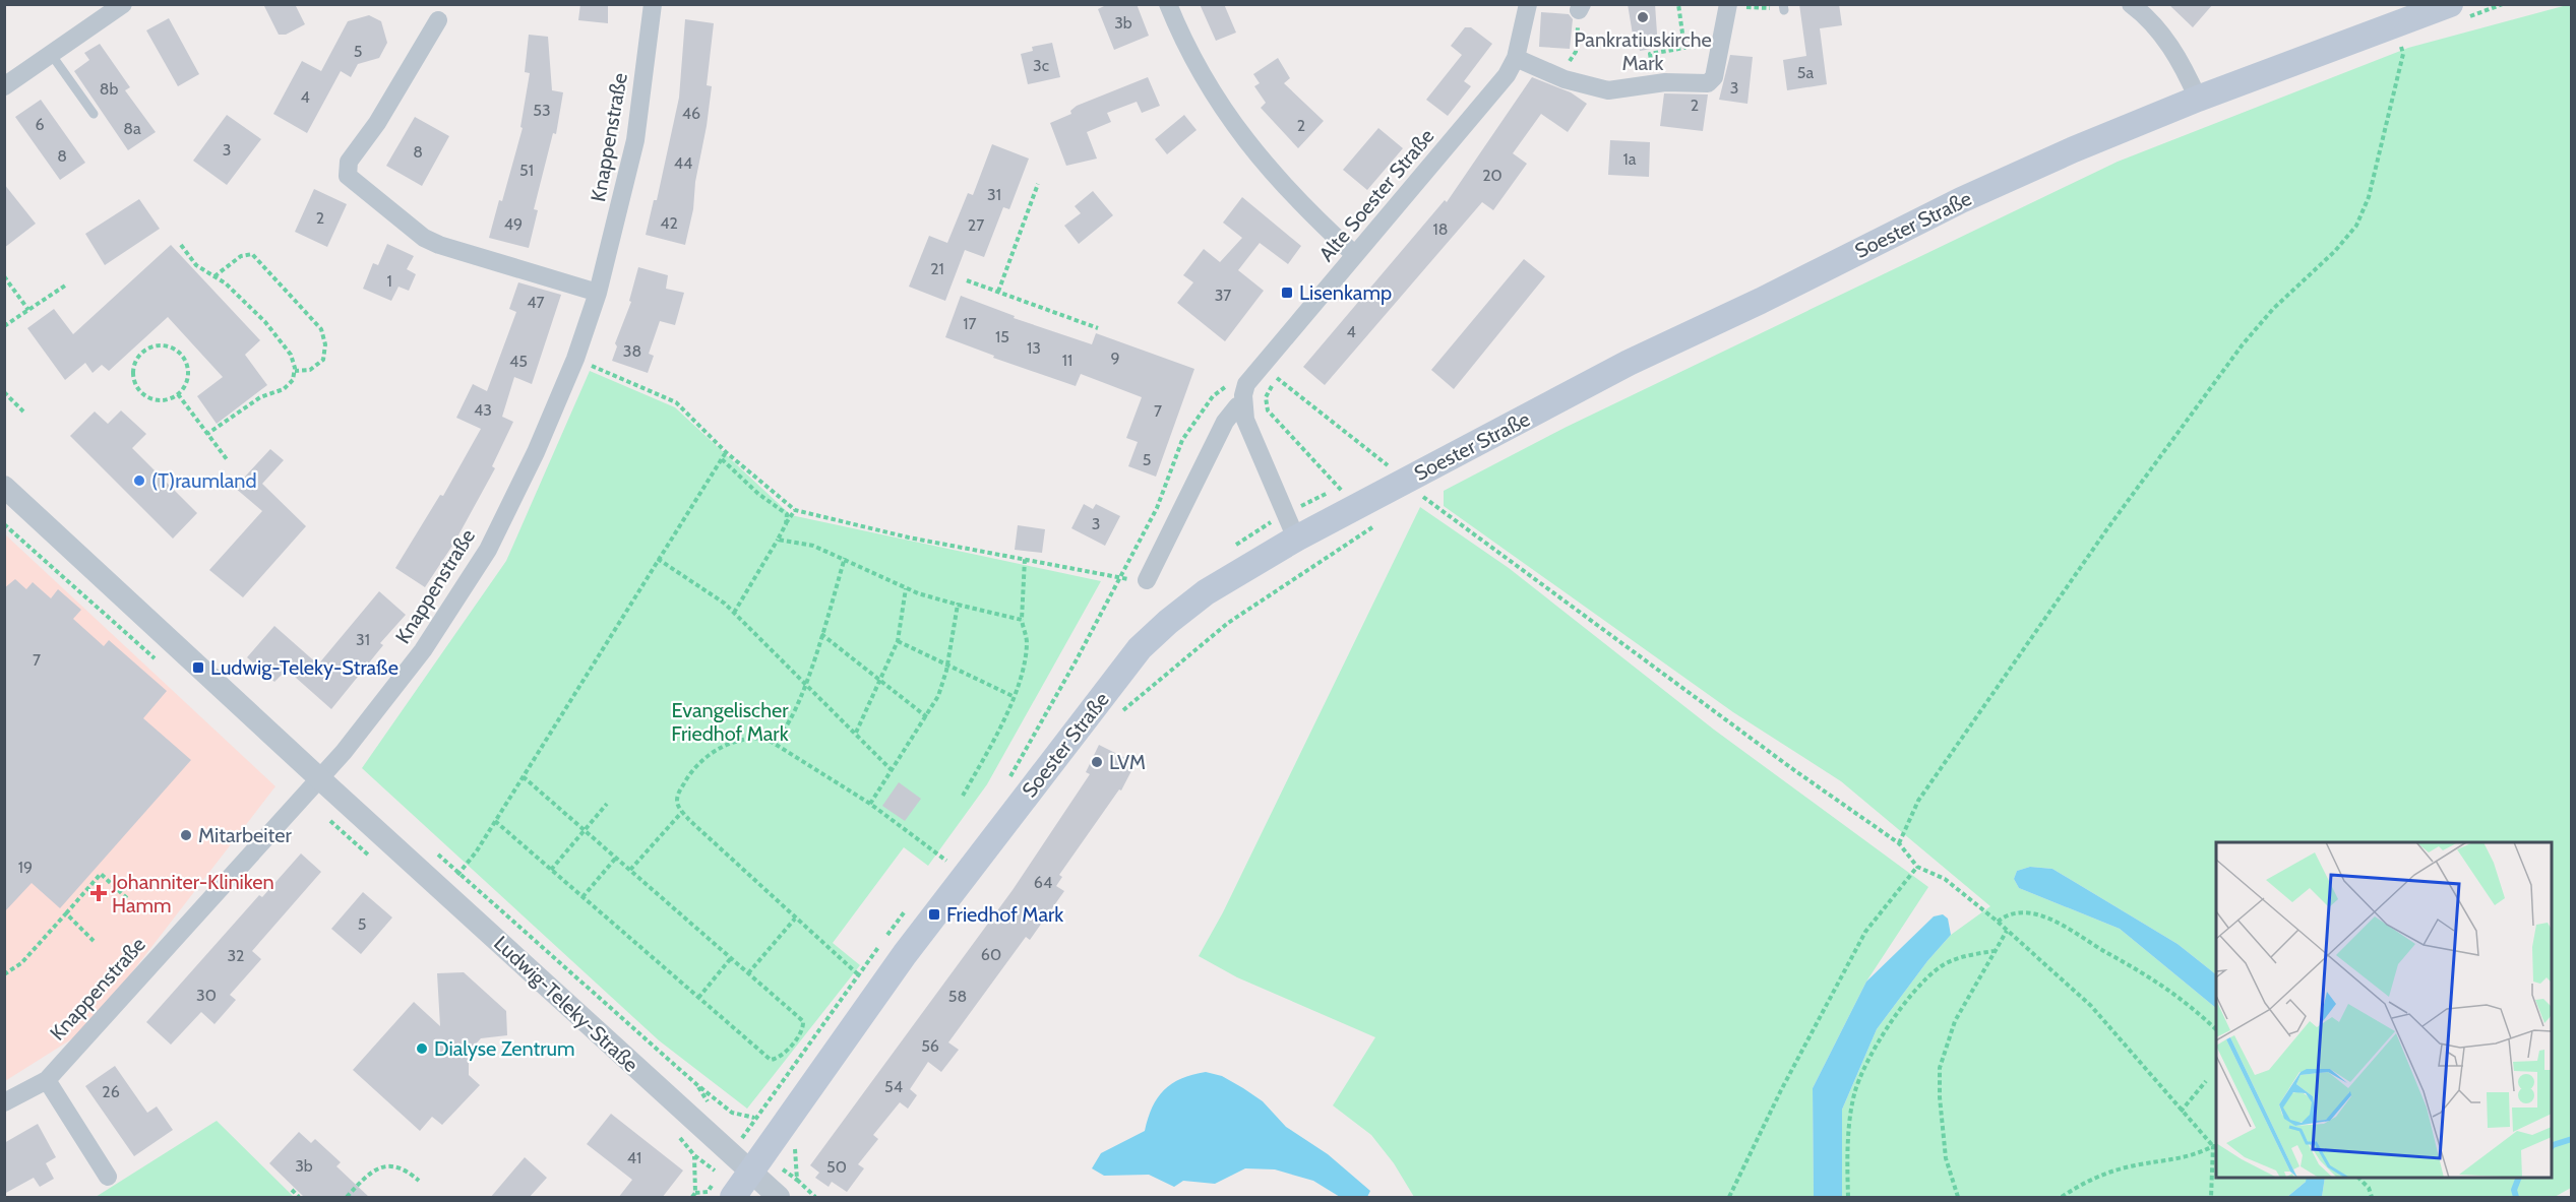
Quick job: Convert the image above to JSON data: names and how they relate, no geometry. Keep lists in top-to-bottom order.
{
  "streets": {
    "main road": ["Soester Straße"],
    "street": ["Knappenstraße", "Alte Soester Straße", "Ludwig-Teleky-Straße"]
  },
  "crossings": [
    ["Knappenstraße", "Ludwig-Teleky-Straße"],
    ["Soester Straße", "Ludwig-Teleky-Straße"]
  ],
  "parks": ["Evangelischer Friedhof Mark"],
  "places": {
    "other": [
      "Pankratiuskirche Mark",
      "(T)raumland",
      "LVM",
      "Mitarbeiter",
      "Dialyse Zentrum"
    ],
    "transit": ["Lisenkamp", "Ludwig-Teleky-Straße", "Friedhof Mark"],
    "health": ["Johanniter-Kliniken Hamm"]
  },
  "house_numbers": [
    "3b",
    "5",
    "3c",
    "5a",
    "3",
    "8b",
    "4",
    "2",
    "53",
    "46",
    "6",
    "2",
    "8a",
    "3",
    "8",
    "8",
    "1a",
    "44",
    "51",
    "20",
    "31",
    "2",
    "42",
    "49",
    "27",
    "18",
    "21",
    "1",
    "37",
    "47",
    "17",
    "4",
    "15",
    "13",
    "38",
    "9",
    "11",
    "45",
    "43",
    "7",
    "5",
    "3",
    "31",
    "7",
    "19",
    "64",
    "5",
    "60",
    "32",
    "30",
    "58",
    "56",
    "54",
    "26",
    "41",
    "3b",
    "50"
  ]
}
